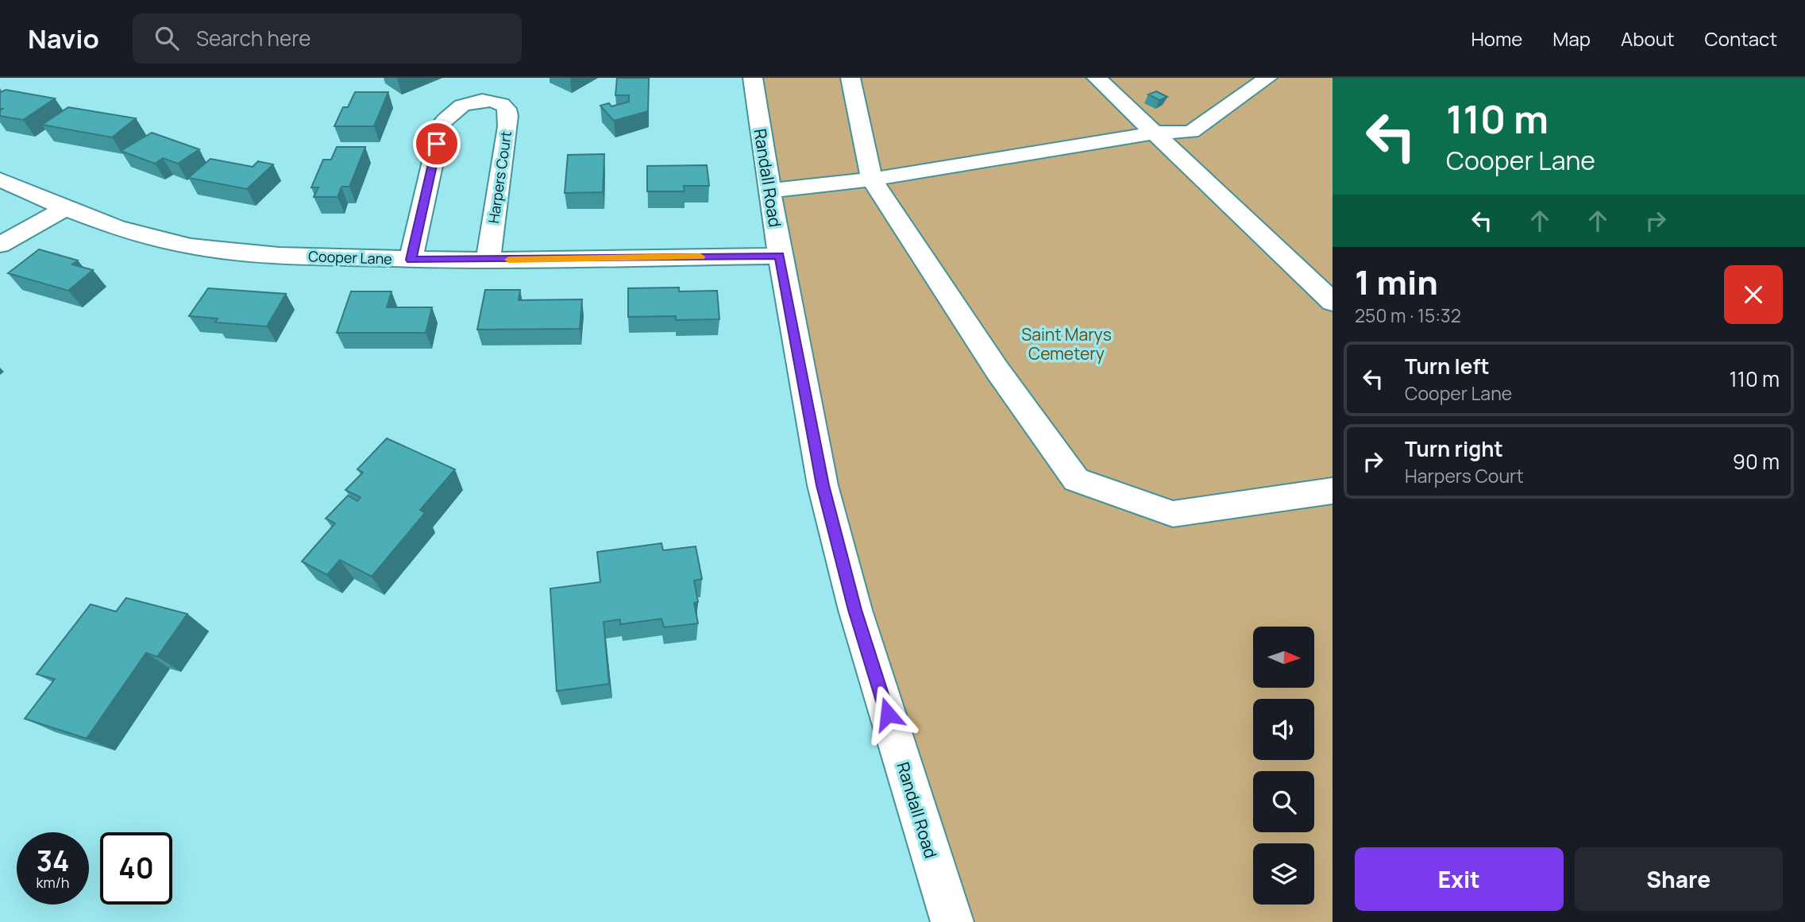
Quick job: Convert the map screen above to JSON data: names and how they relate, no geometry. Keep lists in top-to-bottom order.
{
  "streets": {
    "street": ["Harpers Court", "Randall Road", "Cooper Lane"]
  },
  "crossings": [
    ["Harpers Court", "Cooper Lane"],
    ["Randall Road", "Cooper Lane"]
  ],
  "parks": ["Saint Marys Cemetery"],
  "north": "right",
  "page": {
    "header": "Navio",
    "search": "Search here",
    "nav": [
      "Home",
      "Map",
      "About",
      "Contact"
    ],
    "turn": ["110 m", "Cooper Lane"],
    "heading": ["1 min", "250 m · 15:32"],
    "list": [
      {
        "name": "Turn left",
        "note": "Cooper Lane",
        "value": "110 m"
      },
      {
        "name": "Turn right",
        "note": "Harpers Court",
        "value": "90 m"
      }
    ],
    "speed": "34 km/h",
    "limit": "40",
    "buttons": ["Exit", "Share"]
  }
}
